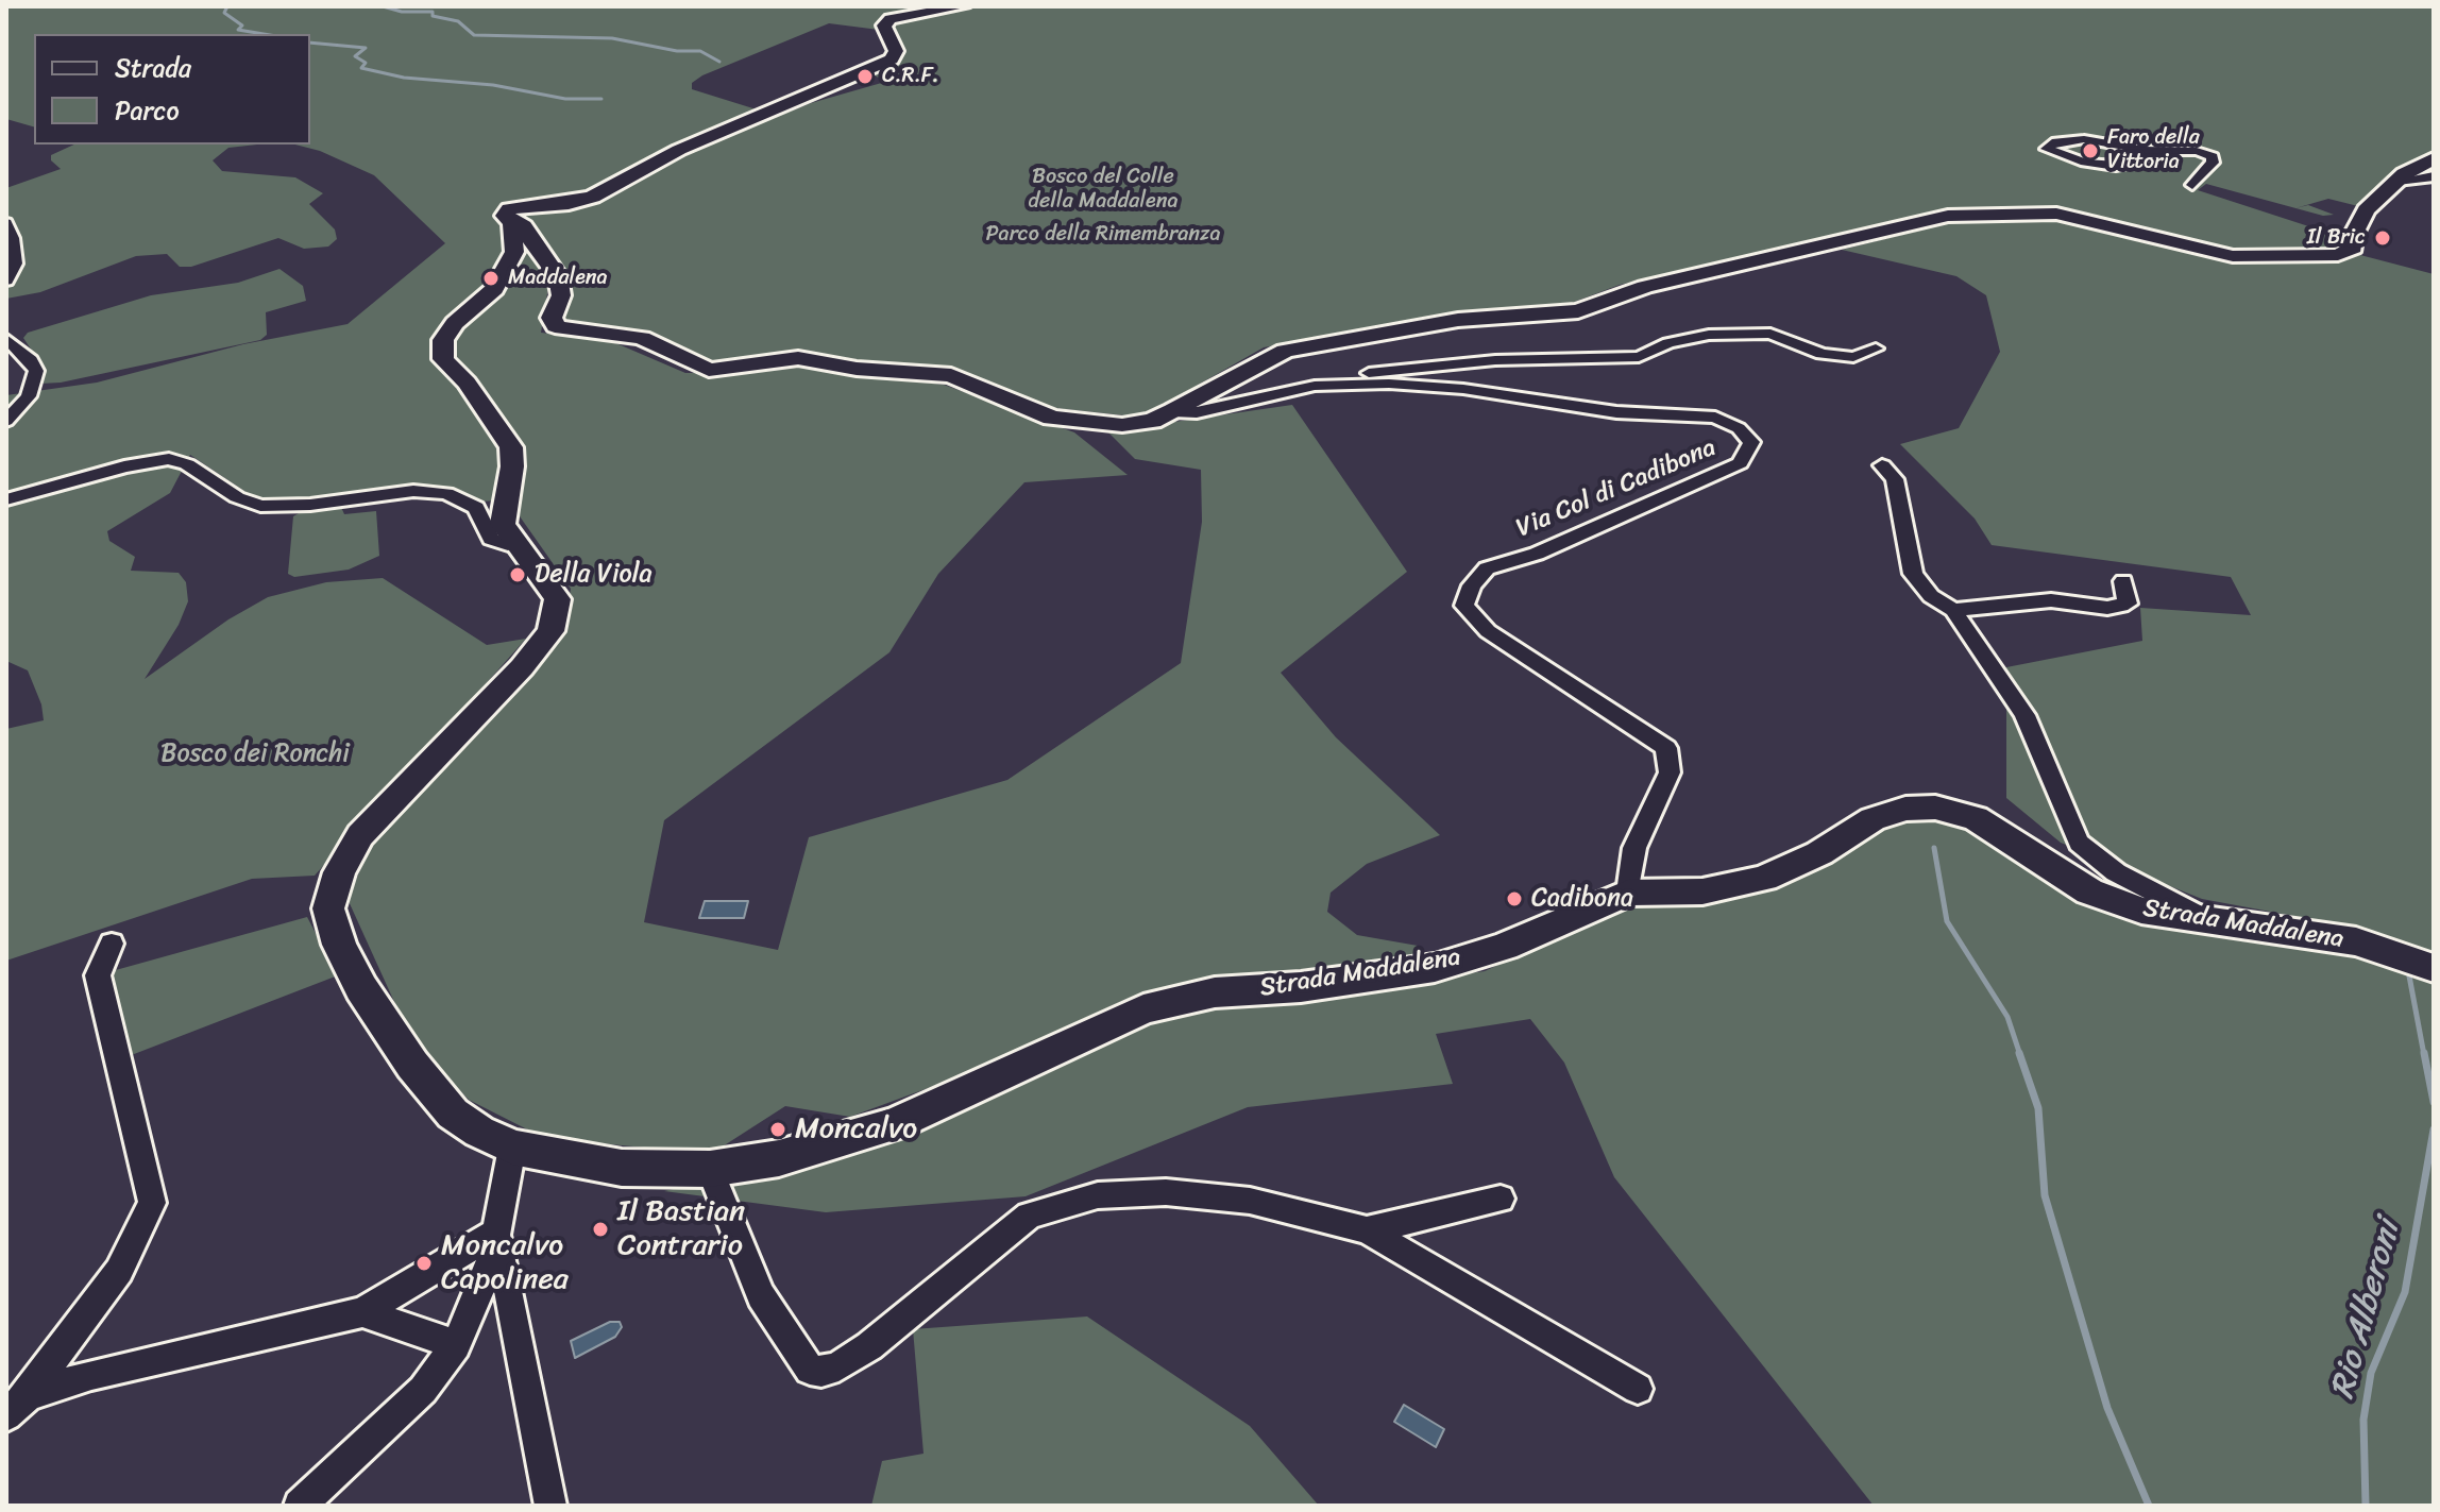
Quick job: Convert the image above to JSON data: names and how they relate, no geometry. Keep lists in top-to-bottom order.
{
  "streets": {
    "street": ["Via Col di Cadibona", "Strada Maddalena"]
  },
  "crossings": [
    ["Via Col di Cadibona", "Strada Maddalena"]
  ],
  "water": ["Rio Alberoni"],
  "parks": ["Bosco del Colle della Maddalena", "Parco della Rimembranza", "Bosco dei Ronchi"],
  "places": [
    "C.R.F.",
    "Faro della Vittoria",
    "Il Bric",
    "Maddalena",
    "Della Viola",
    "Cadibona",
    "Moncalvo",
    "Il Bastian Contrario",
    "Moncalvo Capolinea"
  ],
  "legend": ["Strada", "Parco"]
}
